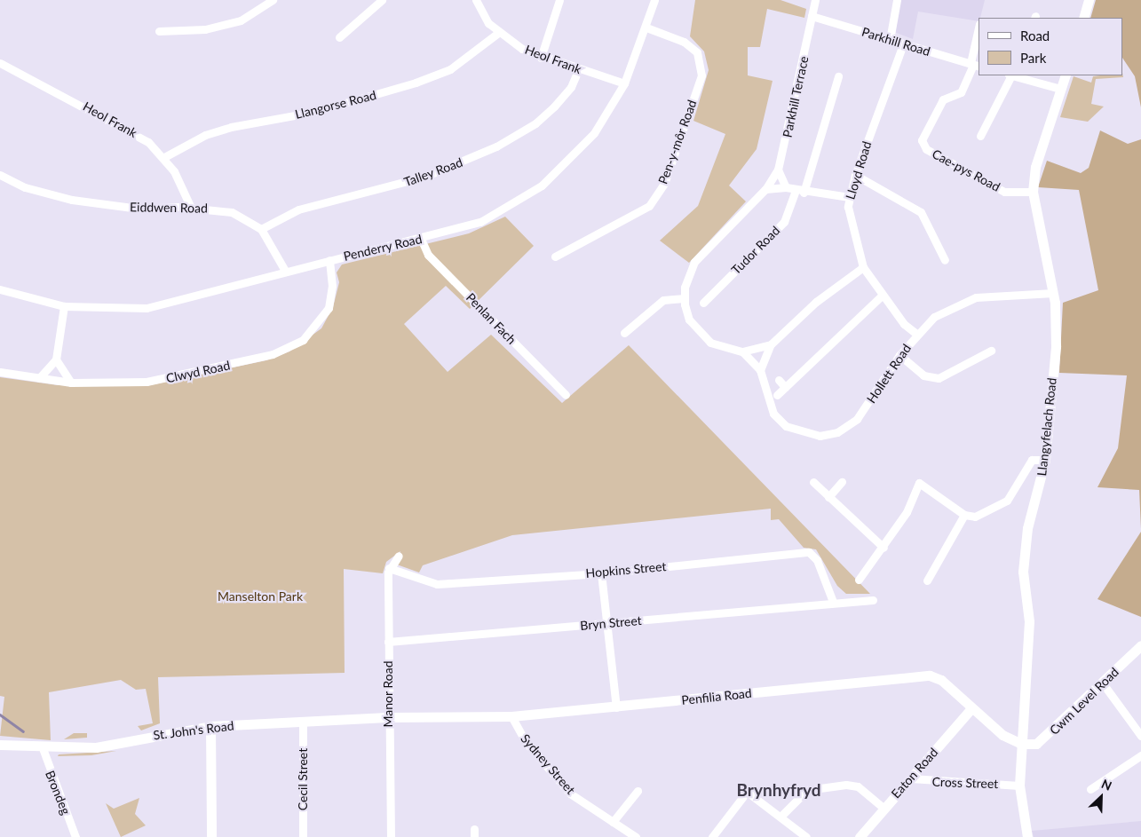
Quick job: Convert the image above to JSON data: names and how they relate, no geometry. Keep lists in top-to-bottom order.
{
  "streets": {
    "street": [
      "Parkhill Road",
      "Heol Frank",
      "Parkhill Terrace",
      "Llangorse Road",
      "Pen-y-môr Road",
      "Lloyd Road",
      "Cae-pys Road",
      "Talley Road",
      "Eiddwen Road",
      "Penderry Road",
      "Tudor Road",
      "Penlan Fach",
      "Clwyd Road",
      "Hollett Road",
      "Llangyfelach Road",
      "Hopkins Street",
      "Bryn Street",
      "Manor Road",
      "Penfilia Road",
      "Cwm Level Road",
      "St. John's Road",
      "Sydney Street",
      "Eaton Road",
      "Cecil Street",
      "Cross Street",
      "Brondeg"
    ]
  },
  "crossings": [
    ["Parkhill Road", "Parkhill Terrace"],
    ["Parkhill Road", "Lloyd Road"],
    ["Parkhill Road", "Cae-pys Road"],
    ["Heol Frank", "Llangorse Road"],
    ["Heol Frank", "Talley Road"],
    ["Heol Frank", "Eiddwen Road"],
    ["Heol Frank", "Penderry Road"],
    ["Pen-y-môr Road", "Penderry Road"],
    ["Lloyd Road", "Hollett Road"],
    ["Cae-pys Road", "Llangyfelach Road"],
    ["Talley Road", "Eiddwen Road"],
    ["Penderry Road", "Penlan Fach"],
    ["Penderry Road", "Clwyd Road"],
    ["Hollett Road", "Llangyfelach Road"],
    ["Llangyfelach Road", "Penfilia Road"],
    ["Llangyfelach Road", "Cwm Level Road"],
    ["Llangyfelach Road", "Cross Street"],
    ["Hopkins Street", "Bryn Street"],
    ["Hopkins Street", "Manor Road"],
    ["Bryn Street", "Manor Road"],
    ["Manor Road", "Penfilia Road"],
    ["Manor Road", "St. John's Road"],
    ["Penfilia Road", "Cwm Level Road"],
    ["Penfilia Road", "St. John's Road"],
    ["Penfilia Road", "Sydney Street"],
    ["Penfilia Road", "Eaton Road"],
    ["St. John's Road", "Cecil Street"],
    ["St. John's Road", "Brondeg"],
    ["Eaton Road", "Cross Street"]
  ],
  "districts": ["Brynhyfryd"],
  "parks": ["Manselton Park"],
  "legend": ["Road", "Park"],
  "north": "top right"
}
